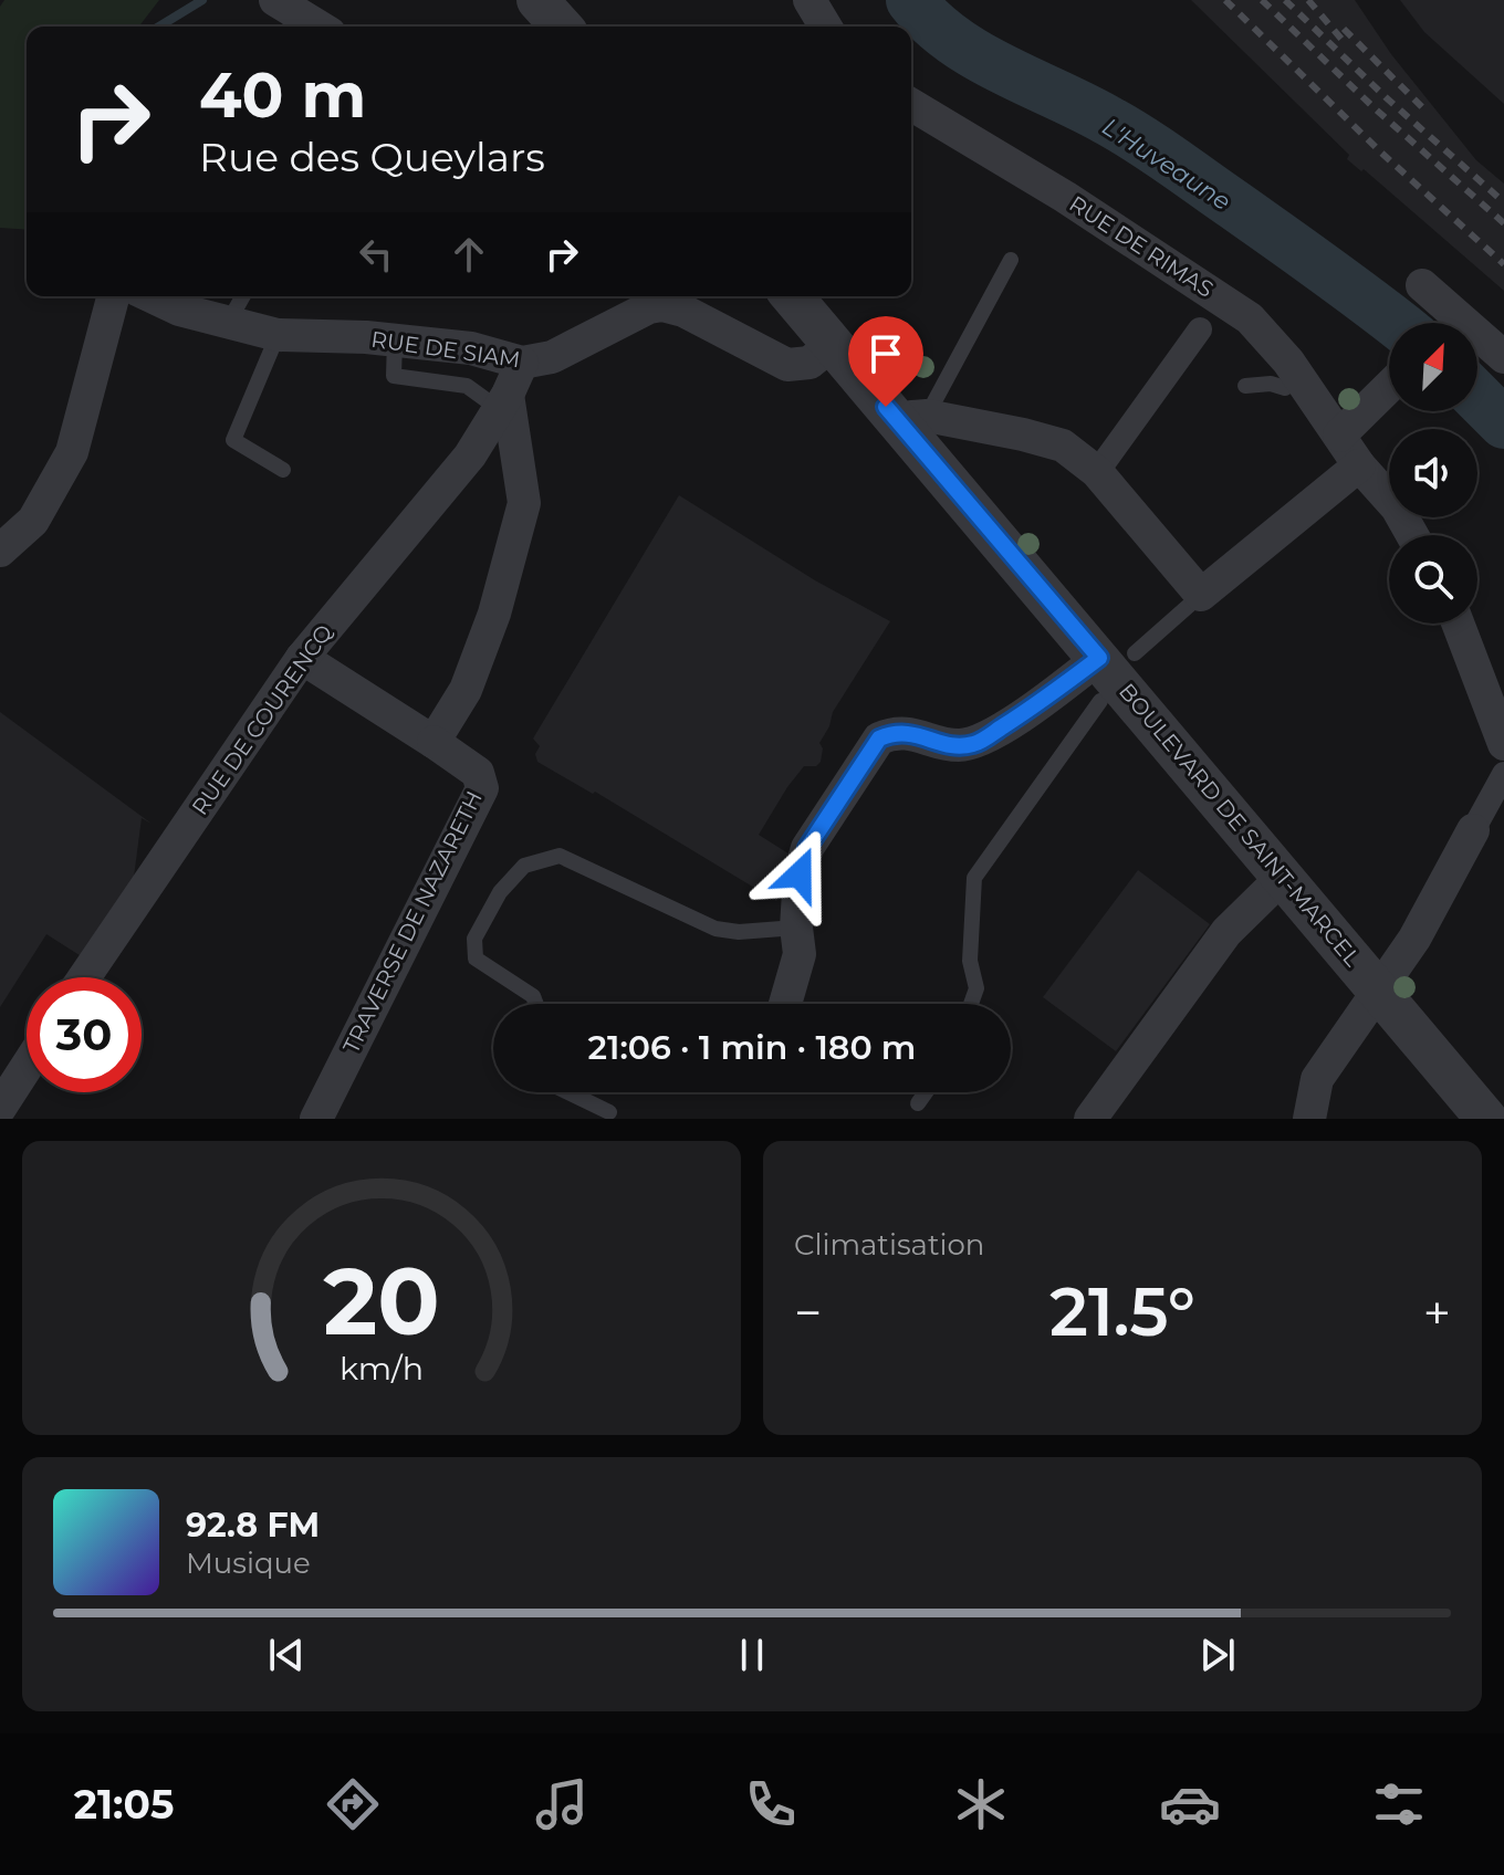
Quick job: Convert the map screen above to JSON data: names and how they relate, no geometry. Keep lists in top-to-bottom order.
{
  "streets": {
    "street": [
      "RUE DE RIMAS",
      "RUE DE SIAM",
      "RUE DE COURENCQ",
      "BOULEVARD DE SAINT-MARCEL",
      "TRAVERSE DE NAZARETH"
    ]
  },
  "crossings": [
    ["RUE DE SIAM", "RUE DE COURENCQ"],
    ["RUE DE SIAM", "BOULEVARD DE SAINT-MARCEL"],
    ["RUE DE COURENCQ", "TRAVERSE DE NAZARETH"]
  ],
  "water": ["L'Huveaune"],
  "north": "top right",
  "page": {
    "turn": ["40 m", "Rue des Queylars"],
    "limit": "30",
    "trip": "21:06 · 1 min · 180 m",
    "tile": "Climatisation",
    "heat": ["−", "21.5°", "+"],
    "song": ["92.8 FM", "Musique"],
    "tabs": "21:05",
    "gauge": ["20", "km/h"]
  }
}
